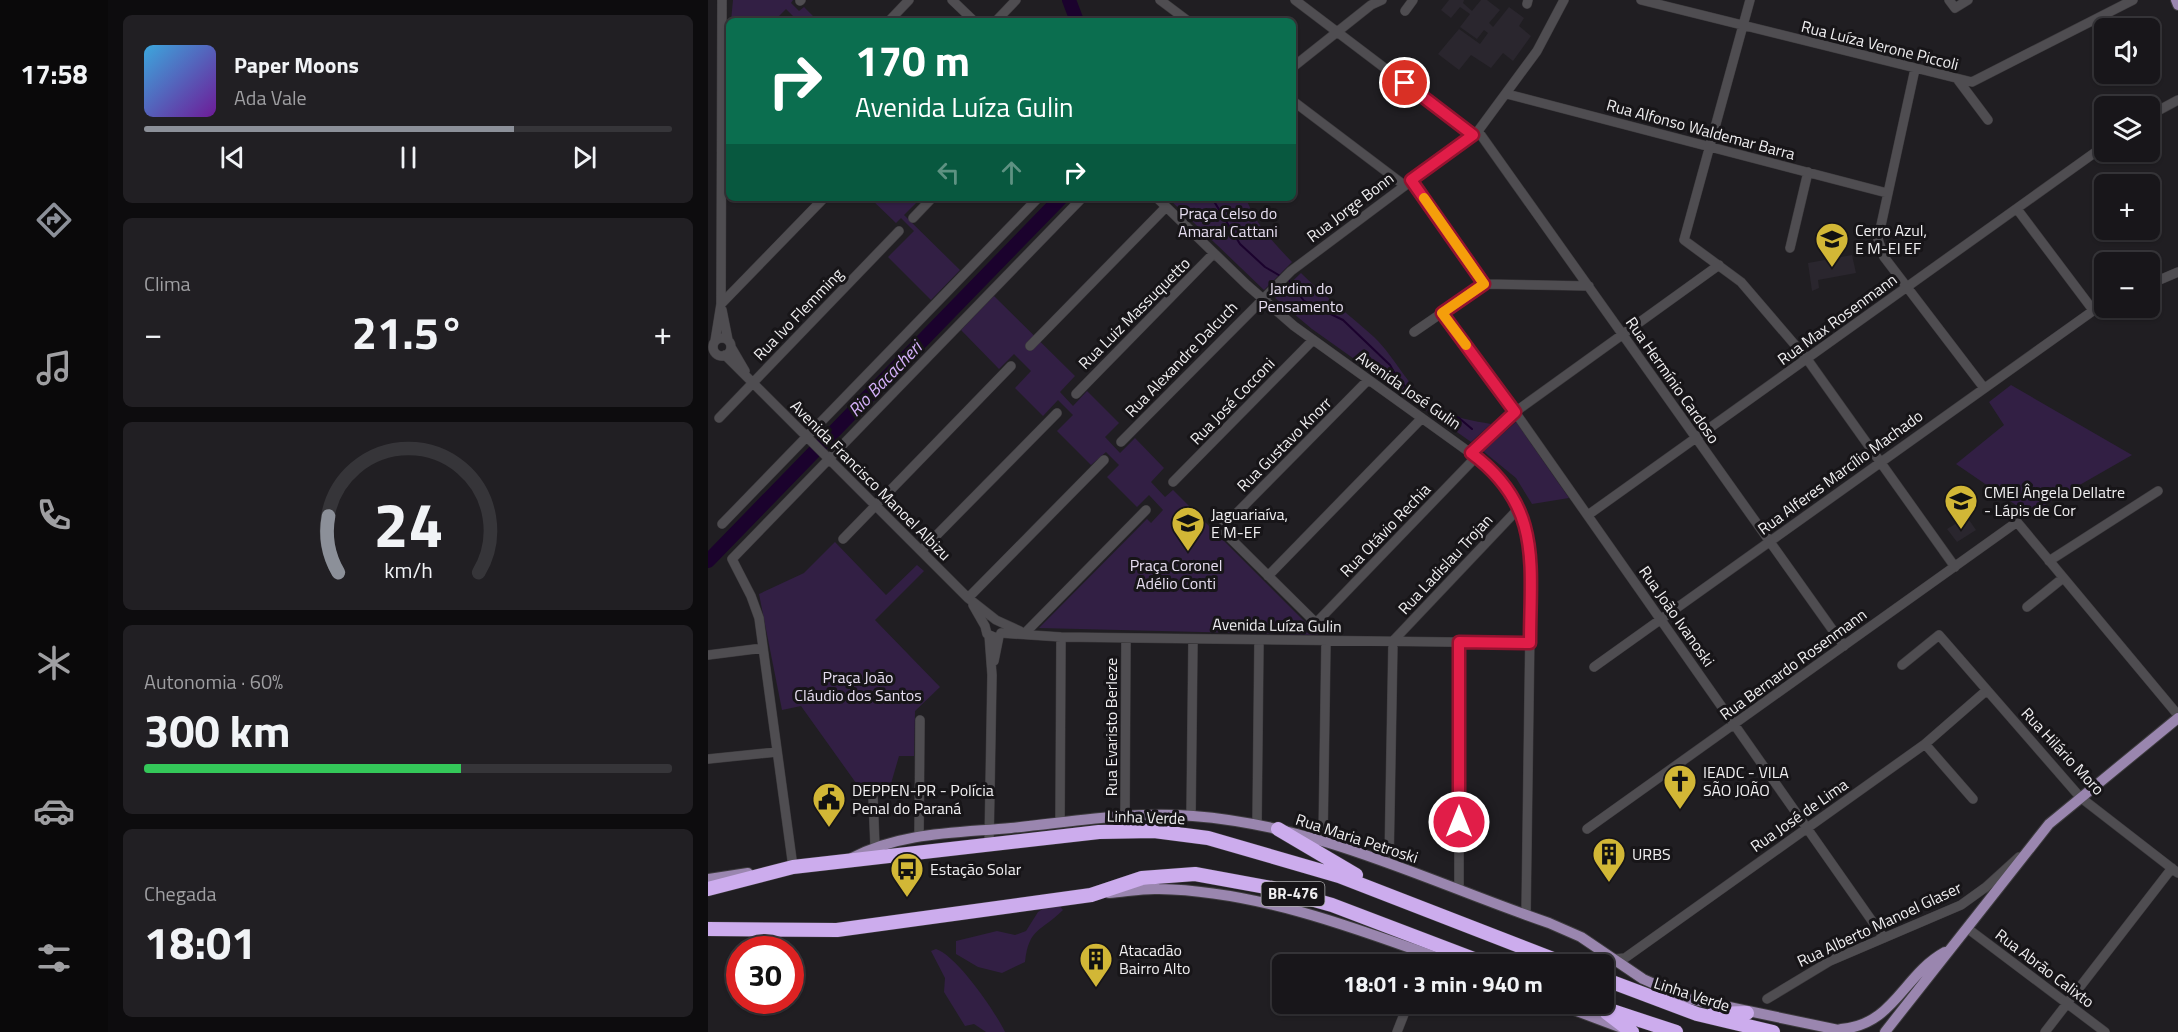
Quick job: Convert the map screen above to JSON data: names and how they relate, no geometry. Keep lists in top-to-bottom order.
{
  "streets": {
    "highway": ["Linha Verde", "BR-476"],
    "main road": ["Rua Maria Petroski"],
    "street": [
      "Rua Luíza Verone Piccoli",
      "Rua Alfonso Waldemar Barra",
      "Rua Jorge Bonn",
      "Rua Luiz Massuquetto",
      "Rua Ivo Flemming",
      "Rua Max Rosenmann",
      "Rua Alexandre Dalcuch",
      "Rua Hermínio Cardoso",
      "Avenida José Gulin",
      "Rua José Cocconi",
      "Rua Gustavo Knorr",
      "Rua Alferes Marcílio Machado",
      "Avenida Francisco Manoel Albizu",
      "Rua Otávio Rechia",
      "Rua Ladislau Trojan",
      "Rua João Ivanoski",
      "Avenida Luíza Gulin",
      "Rua Bernardo Rosenmann",
      "Rua Evaristo Berleze",
      "Rua Hilário Moro",
      "Rua José de Lima",
      "Rua Alberto Manoel Glaser",
      "Rua Abrão Calixto"
    ]
  },
  "crossings": [
    ["Rua Alfonso Waldemar Barra", "Rua Jorge Bonn"],
    ["Rua Jorge Bonn", "Rua Alexandre Dalcuch"],
    ["Rua Jorge Bonn", "Rua Hermínio Cardoso"],
    ["Rua Jorge Bonn", "Avenida José Gulin"],
    ["Rua Luiz Massuquetto", "Avenida José Gulin"],
    ["Rua Ivo Flemming", "Avenida Francisco Manoel Albizu"],
    ["Rua Max Rosenmann", "Rua Hermínio Cardoso"],
    ["Rua Max Rosenmann", "Rua João Ivanoski"],
    ["Rua Alexandre Dalcuch", "Avenida José Gulin"],
    ["Rua Hermínio Cardoso", "Rua Alferes Marcílio Machado"],
    ["Rua Hermínio Cardoso", "Rua Otávio Rechia"],
    ["Rua Hermínio Cardoso", "Rua Bernardo Rosenmann"],
    ["Avenida José Gulin", "Rua José Cocconi"],
    ["Avenida José Gulin", "Rua Gustavo Knorr"],
    ["Avenida José Gulin", "Rua Otávio Rechia"],
    ["Avenida José Gulin", "Rua Ladislau Trojan"],
    ["Avenida José Gulin", "Avenida Luíza Gulin"],
    ["Avenida José Gulin", "Rua Maria Petroski"],
    ["Rua Gustavo Knorr", "Rua Otávio Rechia"],
    ["Rua Alferes Marcílio Machado", "Rua João Ivanoski"],
    ["Avenida Francisco Manoel Albizu", "Avenida Luíza Gulin"],
    ["Avenida Francisco Manoel Albizu", "Linha Verde"],
    ["Avenida Francisco Manoel Albizu", "Rua Maria Petroski"],
    ["Rua Otávio Rechia", "Rua João Ivanoski"],
    ["Rua Ladislau Trojan", "Avenida Luíza Gulin"],
    ["Rua João Ivanoski", "Rua Bernardo Rosenmann"],
    ["Rua João Ivanoski", "Rua José de Lima"],
    ["Rua João Ivanoski", "Rua Alberto Manoel Glaser"],
    ["Avenida Luíza Gulin", "Rua Evaristo Berleze"],
    ["Rua Evaristo Berleze", "Rua Maria Petroski"],
    ["Rua Hilário Moro", "Rua José de Lima"],
    ["Rua José de Lima", "Rua Maria Petroski"],
    ["Linha Verde", "Rua Maria Petroski"]
  ],
  "water": ["Rio Bacacheri"],
  "parks": [
    "Praça Celso do Amaral Cattani",
    "Jardim do Pensamento",
    "Praça Coronel Adélio Conti",
    "Praça João Cláudio dos Santos"
  ],
  "places": {
    "school or university": ["Cerro Azul, E M-EI EF", "CMEI Ângela Dellatre - Lápis de Cor", "Jaguariaíva, E M-EF"],
    "church": ["IEADC - VILA SÃO JOÃO"],
    "public building": ["DEPPEN-PR - Polícia Penal do Paraná"],
    "building": ["URBS", "Atacadão Bairro Alto"],
    "bus stop": ["Estação Solar"]
  },
  "page": {
    "tabs": "17:58",
    "map_buttons": ["+", "−"],
    "turn": ["170 m", "Avenida Luíza Gulin"],
    "song": ["Paper Moons", "Ada Vale"],
    "tile": [
      "Clima",
      ["Autonomia · 60%", "300 km"],
      ["Chegada", "18:01"]
    ],
    "heat": ["−", "21.5°", "+"],
    "limit": "30",
    "trip": "18:01 · 3 min · 940 m",
    "gauge": ["24", "km/h"]
  }
}
